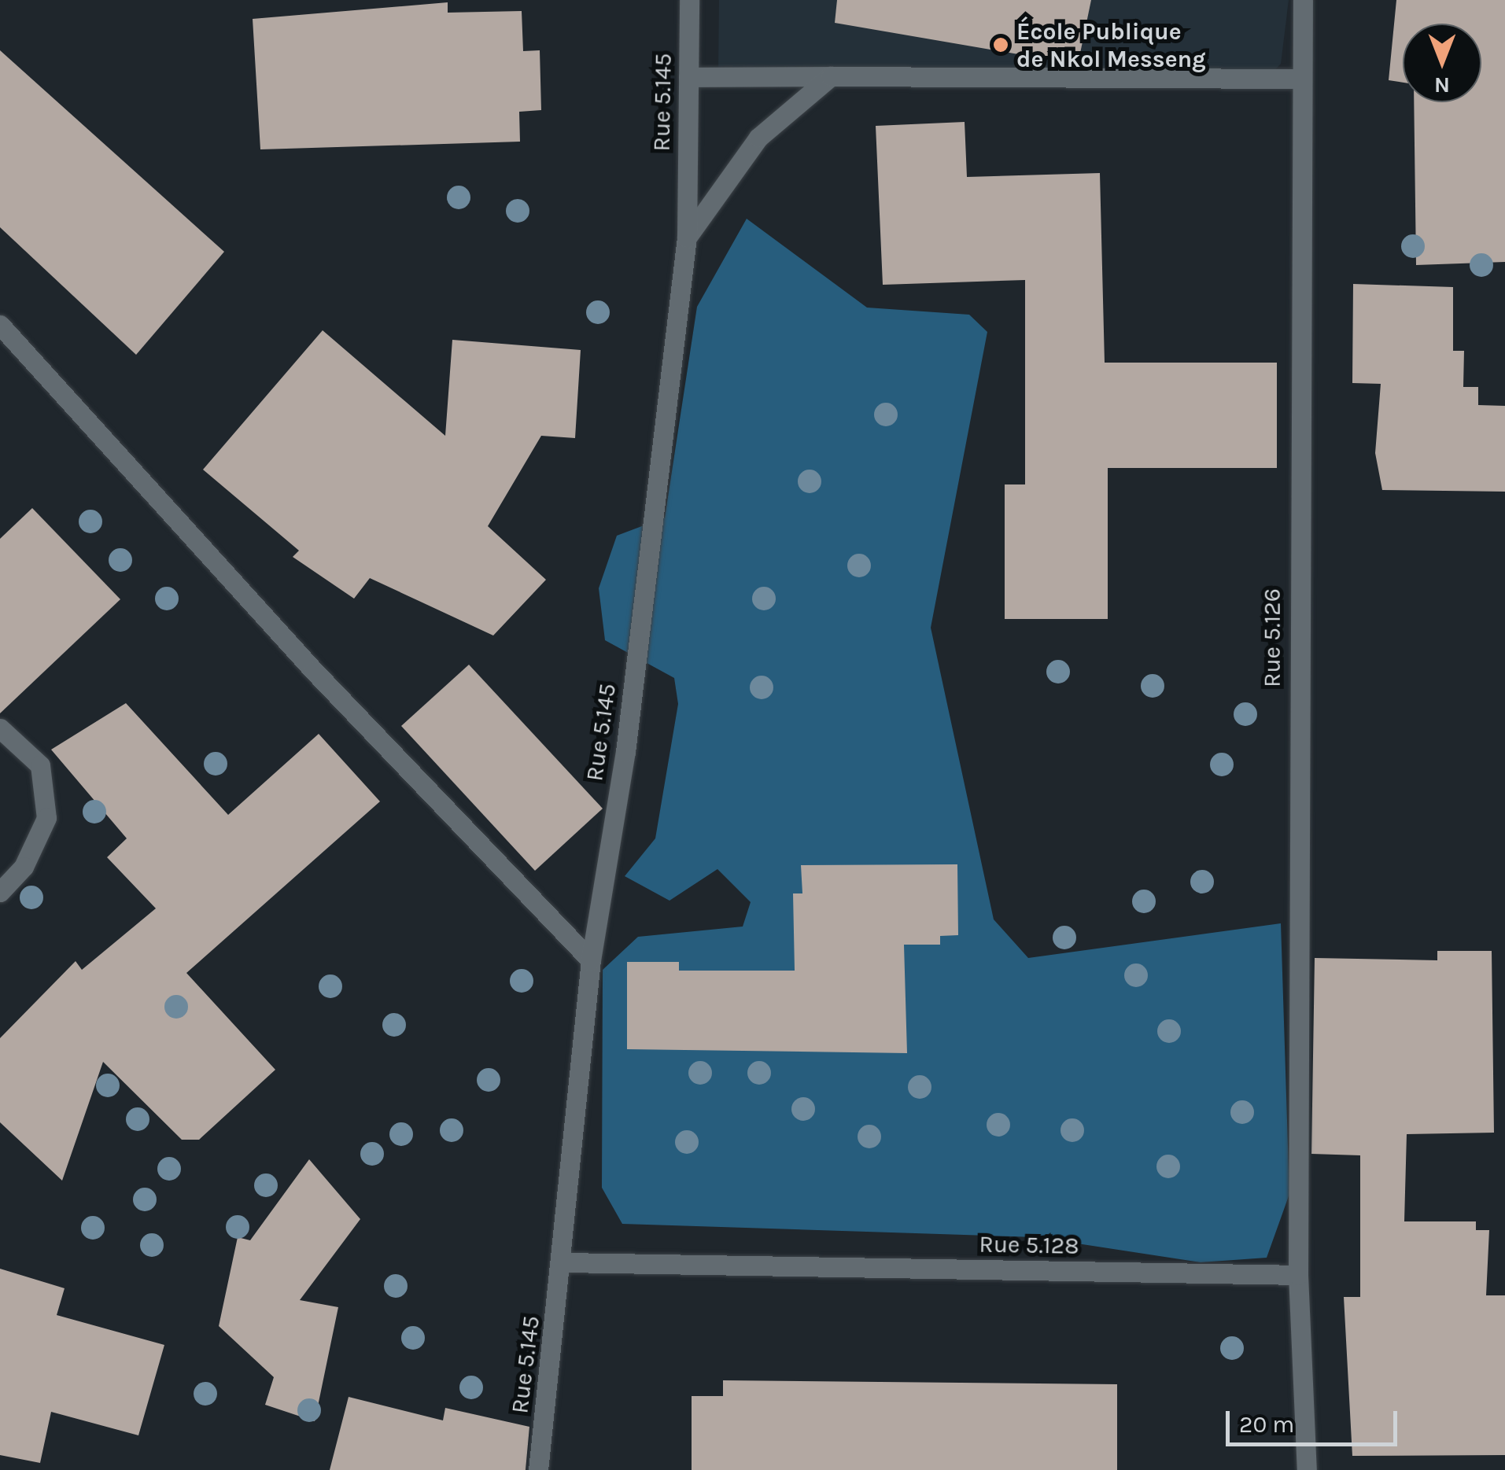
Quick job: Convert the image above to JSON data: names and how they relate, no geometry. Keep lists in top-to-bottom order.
{
  "streets": {
    "street": ["Rue 5.145", "Rue 5.126", "Rue 5.128"]
  },
  "crossings": [
    ["Rue 5.145", "Rue 5.128"],
    ["Rue 5.126", "Rue 5.128"]
  ],
  "places": ["École Publique de Nkol Messeng"],
  "scale_bar": "20 m",
  "north": "bottom"
}
